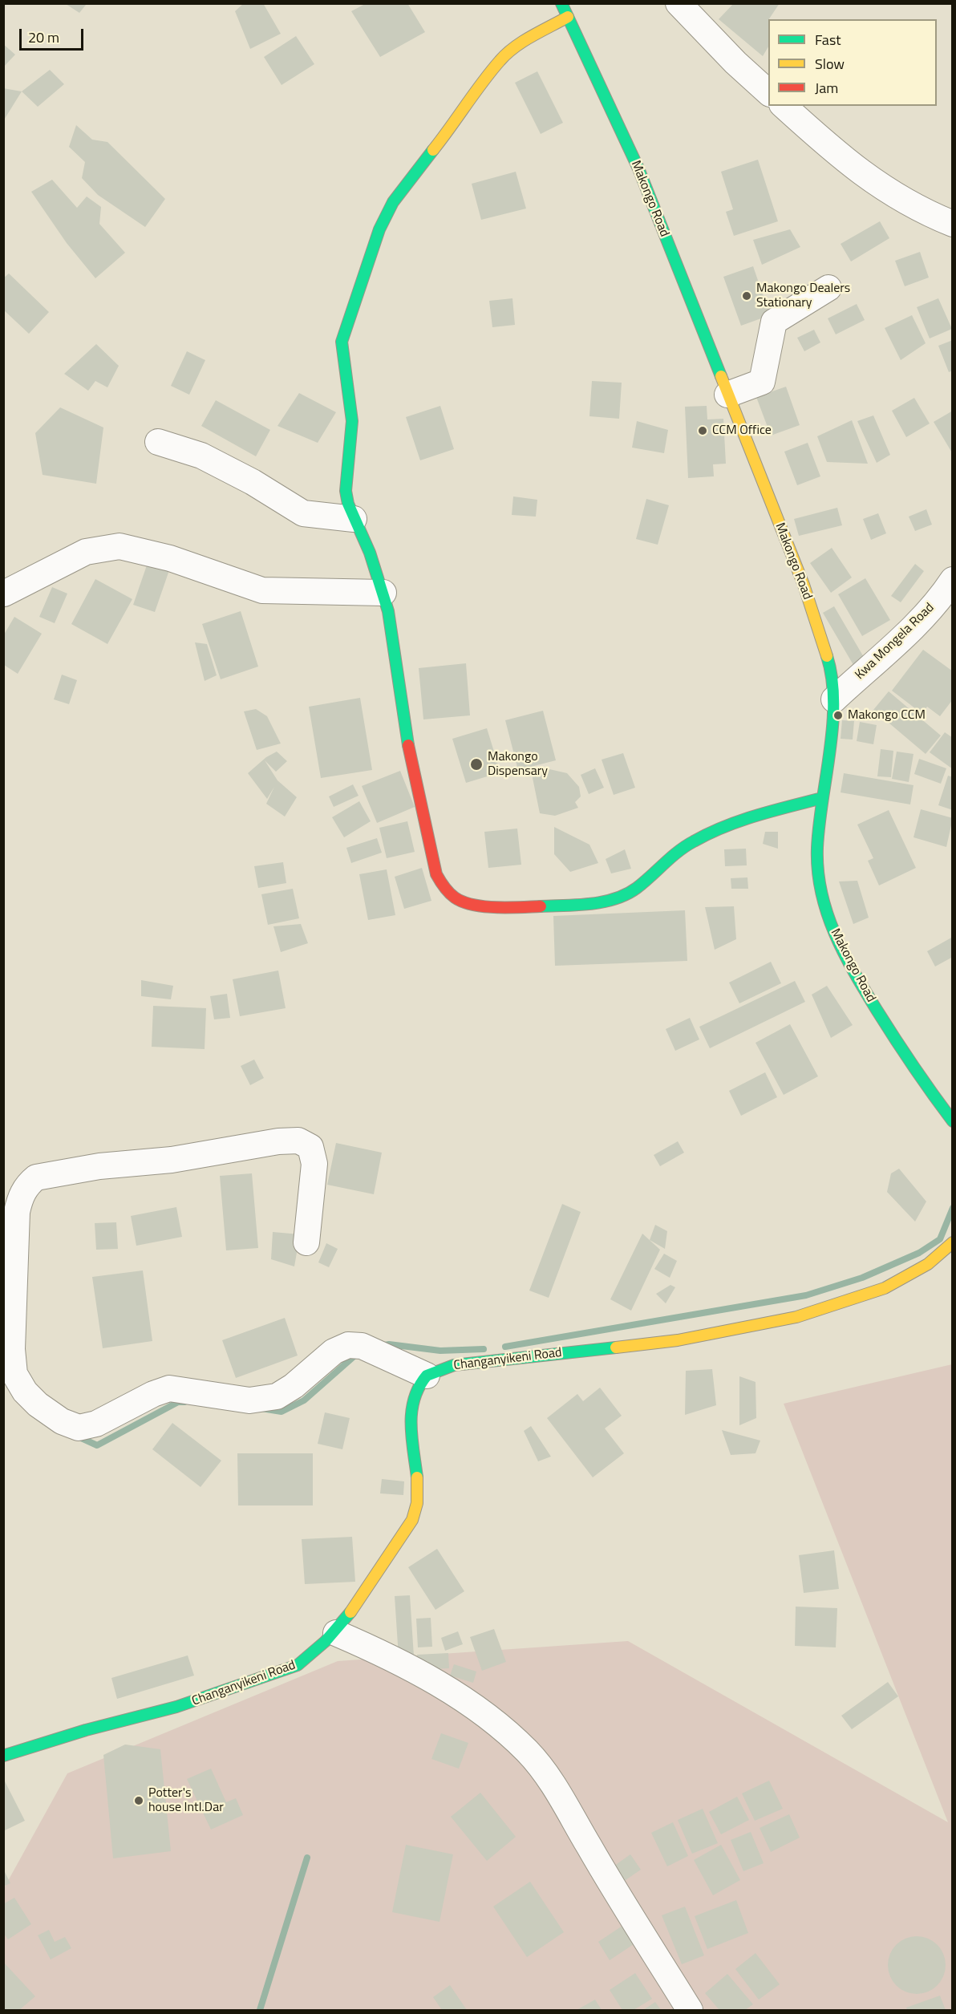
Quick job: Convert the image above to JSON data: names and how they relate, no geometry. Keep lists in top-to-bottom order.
{
  "streets": {
    "street": ["Makongo Road", "Kwa Mongela Road", "Changanyikeni Road"]
  },
  "crossings": [
    ["Makongo Road", "Kwa Mongela Road"]
  ],
  "places": [
    "Makongo Dealers Stationary",
    "CCM Office",
    "Makongo CCM",
    "Makongo Dispensary",
    "Potter's house Intl.Dar"
  ],
  "legend": ["Fast", "Slow", "Jam"],
  "scale_bar": "20 m"
}
